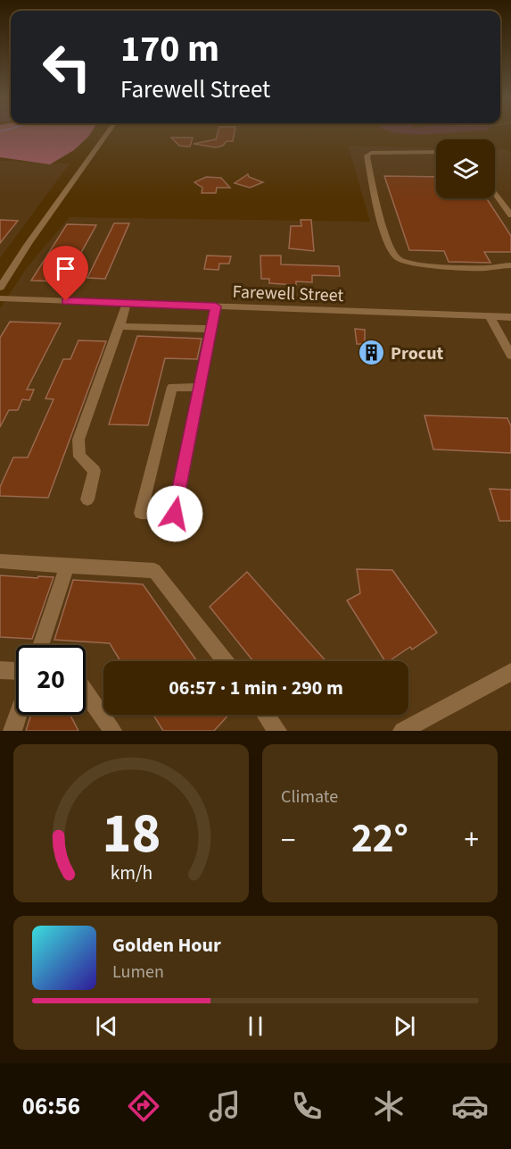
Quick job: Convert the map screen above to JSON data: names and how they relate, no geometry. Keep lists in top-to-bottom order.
{
  "streets": {
    "street": ["Farewell Street"]
  },
  "places": {
    "building": ["Procut"]
  },
  "page": {
    "turn": ["170 m", "Farewell Street"],
    "limit": "20",
    "trip": "06:57 · 1 min · 290 m",
    "tile": "Climate",
    "heat": ["−", "22°", "+"],
    "song": ["Golden Hour", "Lumen"],
    "tabs": "06:56",
    "gauge": ["18", "km/h"]
  }
}
